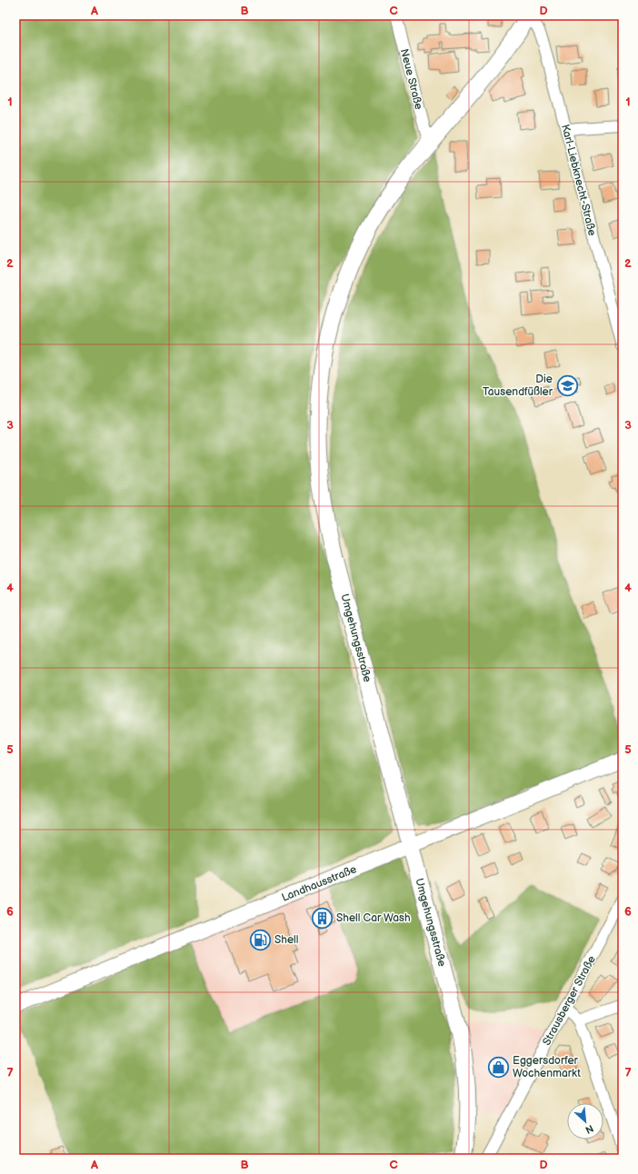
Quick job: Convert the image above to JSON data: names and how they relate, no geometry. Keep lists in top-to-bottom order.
{
  "streets": {
    "main road": ["Karl-Liebknecht-Straße", "Umgehungsstraße"],
    "street": ["Neue Straße", "Landhausstraße", "Strausberger Straße"]
  },
  "crossings": [
    ["Neue Straße", "Karl-Liebknecht-Straße"],
    ["Neue Straße", "Umgehungsstraße"],
    ["Karl-Liebknecht-Straße", "Umgehungsstraße"],
    ["Umgehungsstraße", "Landhausstraße"]
  ],
  "places": {
    "school or university": ["Die Tausendfüßler"],
    "building": ["Shell Car Wash"],
    "fuel station": ["Shell"],
    "shop": ["Eggersdorfer Wochenmarkt"]
  },
  "north": "bottom right",
  "grid": {
    "columns": [
      "A",
      "B",
      "C",
      "D"
    ],
    "rows": [
      "1",
      "2",
      "3",
      "4",
      "5",
      "6",
      "7"
    ]
  }
}
